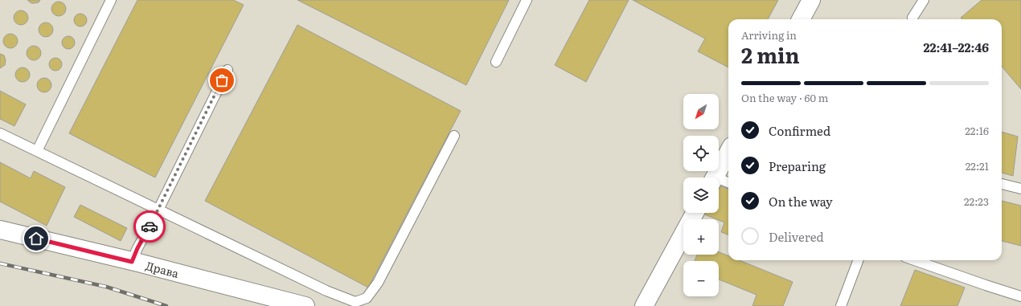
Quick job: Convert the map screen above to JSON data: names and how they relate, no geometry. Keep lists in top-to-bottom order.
{
  "streets": {
    "street": ["Драва"]
  },
  "north": "bottom left",
  "page": {
    "heading": ["2 min", "Arriving in", "22:41–22:46"],
    "bar": "On the way · 60 m",
    "map_buttons": ["+", "−"],
    "list": [
      ["Confirmed", "22:16"],
      ["Preparing", "22:21"],
      ["On the way", "22:23"],
      "Delivered"
    ]
  }
}
